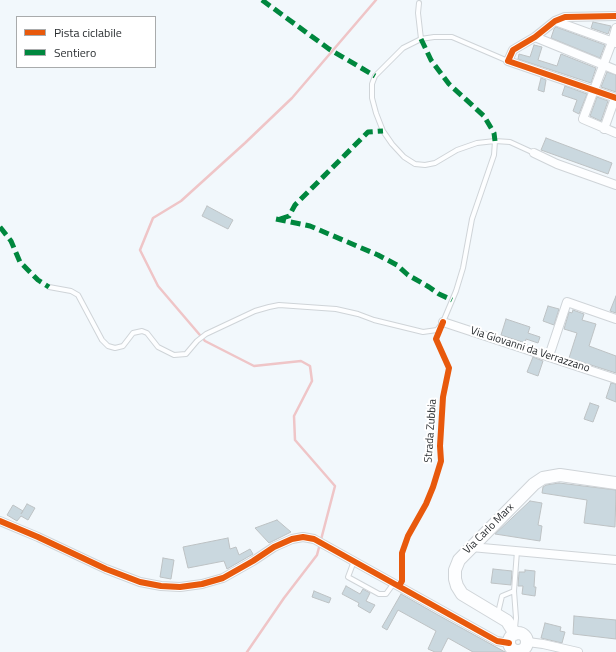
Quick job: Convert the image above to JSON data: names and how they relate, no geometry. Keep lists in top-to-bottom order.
{
  "streets": {
    "main road": ["Via Carlo Marx"],
    "street": ["Via Giovanni da Verrazzano"],
    "cycle path": ["Strada Zubbia"]
  },
  "legend": ["Pista ciclabile", "Sentiero"]
}
